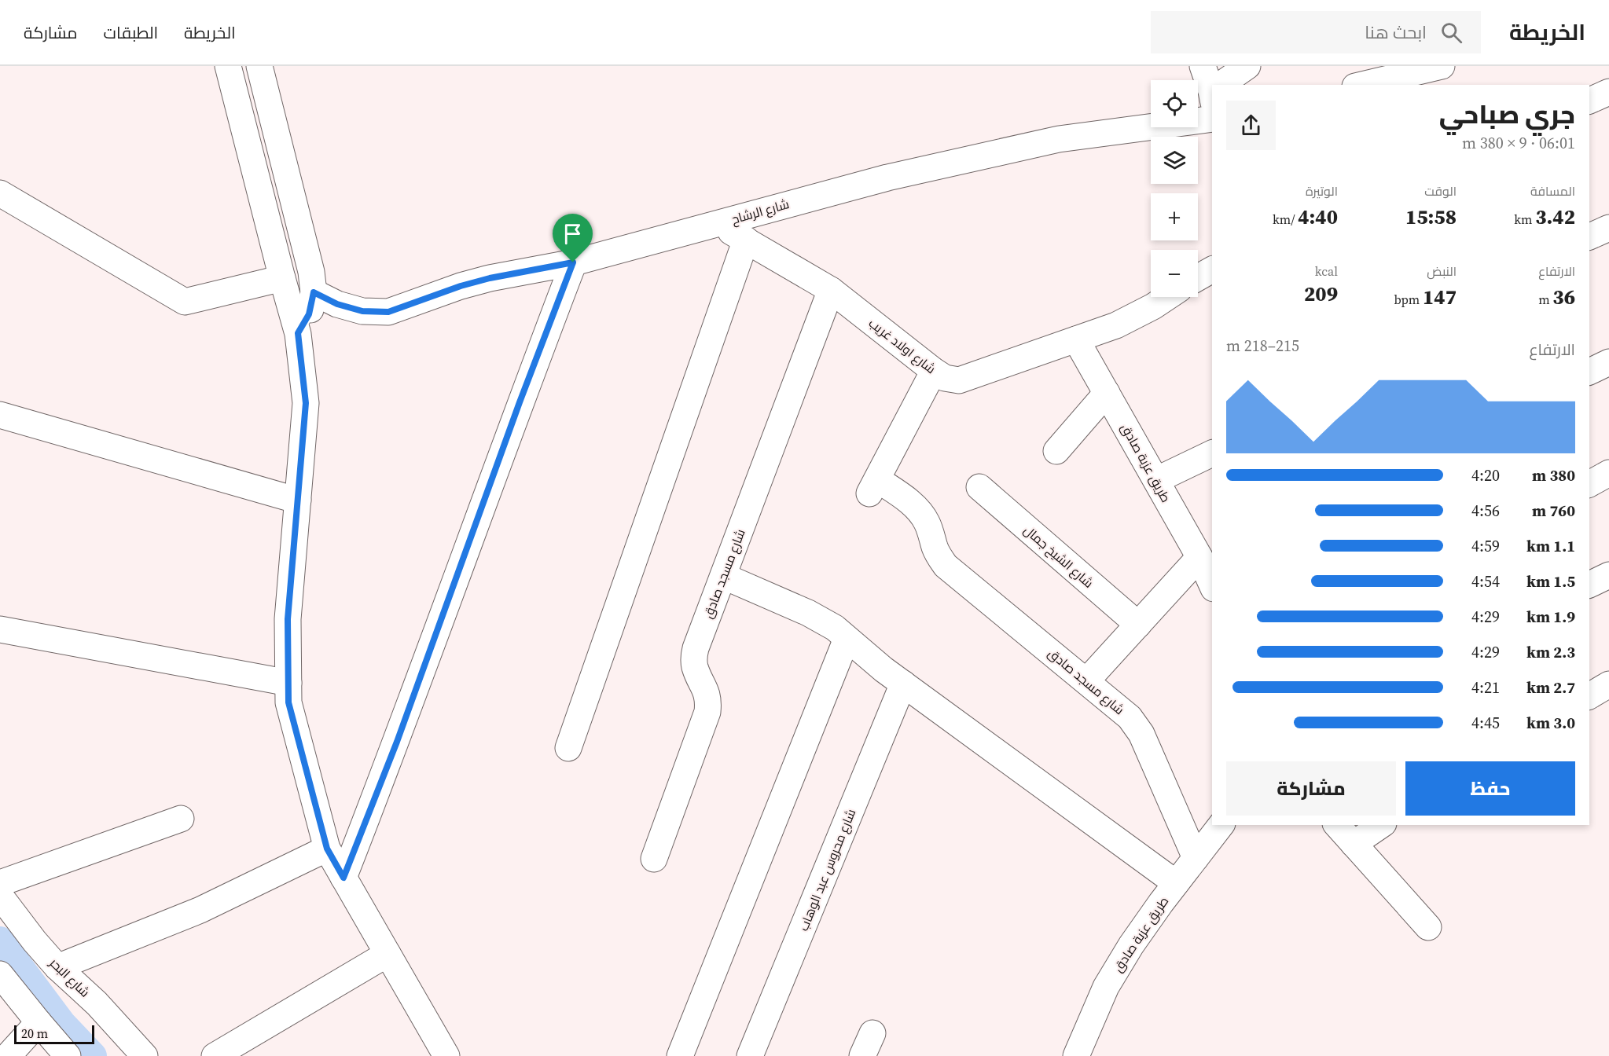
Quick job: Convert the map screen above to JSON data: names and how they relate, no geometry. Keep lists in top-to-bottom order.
{
  "streets": {
    "street": [
      "شارع الرشاح",
      "شارع اولاد غريب",
      "طريق عزبة صادق",
      "شارع الشيخ جمال",
      "شارع مسجد صادق",
      "شارع محروس عبد الوهاب",
      "شارع البحر"
    ]
  },
  "crossings": [
    ["شارع الرشاح", "شارع اولاد غريب"],
    ["شارع اولاد غريب", "طريق عزبة صادق"],
    ["شارع اولاد غريب", "شارع مسجد صادق"],
    ["طريق عزبة صادق", "شارع مسجد صادق"]
  ],
  "scale_bar": "20 m",
  "page": {
    "header": "الخريطة",
    "search": "ابحث هنا",
    "nav": ["الخريطة", "الطبقات", "مشاركة"],
    "map_buttons": ["+", "−"],
    "heading": ["جري صباحي", "06:01 · 9 × 380 m"],
    "stats": [
      ["المسافة", "3.42 km"],
      ["الوقت", "15:58"],
      ["الوتيرة", "4:40 /km"],
      ["الارتفاع", "36 m"],
      ["النبض", "147 bpm"],
      ["kcal", "209"]
    ],
    "chart": ["الارتفاع", "215–218 m"],
    "list": [
      {
        "name": "380 m",
        "note": "4:20"
      },
      {
        "name": "760 m",
        "note": "4:56"
      },
      {
        "name": "1.1 km",
        "note": "4:59"
      },
      {
        "name": "1.5 km",
        "note": "4:54"
      },
      {
        "name": "1.9 km",
        "note": "4:29"
      },
      {
        "name": "2.3 km",
        "note": "4:29"
      },
      {
        "name": "2.7 km",
        "note": "4:21"
      },
      {
        "name": "3.0 km",
        "note": "4:45"
      }
    ],
    "buttons": ["حفظ", "مشاركة"],
    "scale": "20 m"
  }
}
